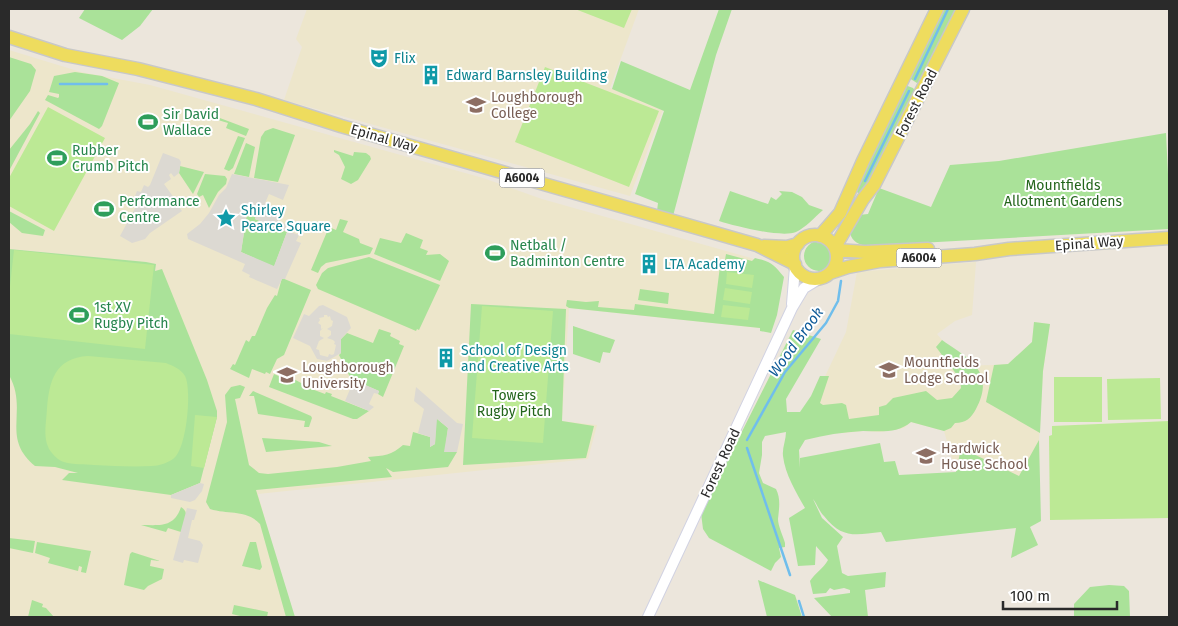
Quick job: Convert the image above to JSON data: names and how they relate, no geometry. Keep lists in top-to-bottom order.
{
  "streets": {
    "main road": ["Forest Road", "Epinal Way", "A6004"]
  },
  "crossings": [
    ["Forest Road", "Epinal Way"],
    ["Forest Road", "A6004"],
    ["Epinal Way", "A6004"]
  ],
  "water": ["Wood Brook"],
  "parks": ["Mountfields Allotment Gardens", "Towers Rugby Pitch"],
  "places": {
    "theatre": ["Flix"],
    "building": ["Edward Barnsley Building", "LTA Academy", "School of Design and Creative Arts"],
    "school or university": [
      "Loughborough College",
      "Mountfields Lodge School",
      "Loughborough University",
      "Hardwick House School"
    ],
    "sports": [
      "Sir David Wallace",
      "Rubber Crumb Pitch",
      "Performance Centre",
      "Netball / Badminton Centre",
      "1st XV Rugby Pitch"
    ],
    "place": ["Shirley Pearce Square"]
  },
  "scale_bar": "100 m"
}
